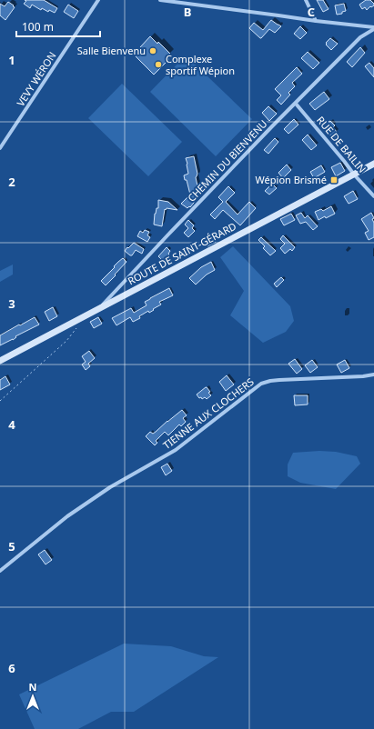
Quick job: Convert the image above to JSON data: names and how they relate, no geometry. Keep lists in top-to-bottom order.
{
  "streets": {
    "main road": ["ROUTE DE SAINT-GÉRARD"],
    "street": [
      "VEVY WÉRON",
      "RUE DE BAILIN",
      "CHEMIN DU BIENVENU",
      "TIENNE AUX CLOCHERS"
    ]
  },
  "crossings": [
    ["RUE DE BAILIN", "CHEMIN DU BIENVENU"],
    ["RUE DE BAILIN", "ROUTE DE SAINT-GÉRARD"],
    ["CHEMIN DU BIENVENU", "ROUTE DE SAINT-GÉRARD"]
  ],
  "places": {
    "other": ["Salle Bienvenu", "Complexe sportif Wépion"],
    "transit": ["Wépion Brismé"]
  },
  "scale_bar": "100 m",
  "north": "top",
  "grid": {
    "columns": ["B", "C"],
    "rows": [
      "1",
      "2",
      "3",
      "4",
      "5",
      "6"
    ]
  }
}
